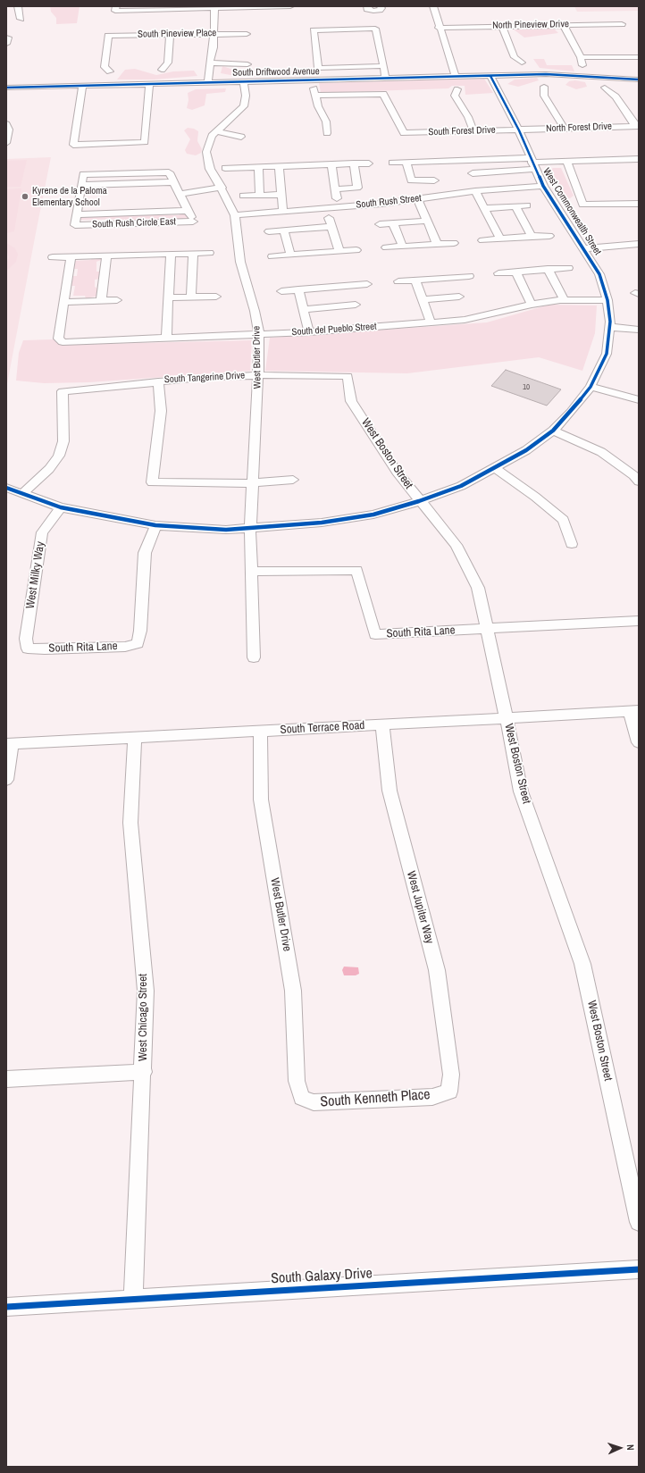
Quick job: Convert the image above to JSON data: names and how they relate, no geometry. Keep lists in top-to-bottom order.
{
  "streets": {
    "street": [
      "North Pineview Drive",
      "South Pineview Place",
      "South Driftwood Avenue",
      "North Forest Drive",
      "South Forest Drive",
      "South Rush Street",
      "West Commonwealth Street",
      "South Rush Circle East",
      "South del Pueblo Street",
      "West Butler Drive",
      "South Tangerine Drive",
      "West Boston Street",
      "West Milky Way",
      "South Rita Lane",
      "South Terrace Road",
      "West Jupiter Way",
      "West Chicago Street",
      "South Kenneth Place",
      "South Galaxy Drive"
    ]
  },
  "crossings": [
    ["South Driftwood Avenue", "West Commonwealth Street"],
    ["South Driftwood Avenue", "West Butler Drive"],
    ["North Forest Drive", "South Forest Drive"],
    ["North Forest Drive", "West Commonwealth Street"],
    ["South Forest Drive", "West Commonwealth Street"],
    ["South Rush Street", "West Commonwealth Street"],
    ["South Rush Street", "West Butler Drive"],
    ["West Commonwealth Street", "South del Pueblo Street"],
    ["West Commonwealth Street", "West Butler Drive"],
    ["West Commonwealth Street", "South Tangerine Drive"],
    ["West Commonwealth Street", "West Boston Street"],
    ["West Commonwealth Street", "West Milky Way"],
    ["West Commonwealth Street", "South Rita Lane"],
    ["South del Pueblo Street", "West Butler Drive"],
    ["West Butler Drive", "South Tangerine Drive"],
    ["West Butler Drive", "South Rita Lane"],
    ["West Butler Drive", "South Terrace Road"],
    ["West Butler Drive", "South Kenneth Place"],
    ["South Tangerine Drive", "West Boston Street"],
    ["West Boston Street", "South Rita Lane"],
    ["West Boston Street", "South Terrace Road"],
    ["West Milky Way", "South Rita Lane"],
    ["South Terrace Road", "West Jupiter Way"],
    ["South Terrace Road", "West Chicago Street"],
    ["West Jupiter Way", "South Kenneth Place"],
    ["West Chicago Street", "South Galaxy Drive"]
  ],
  "places": ["Kyrene de la Paloma Elementary School"],
  "house_numbers": ["10"],
  "north": "right"
}
